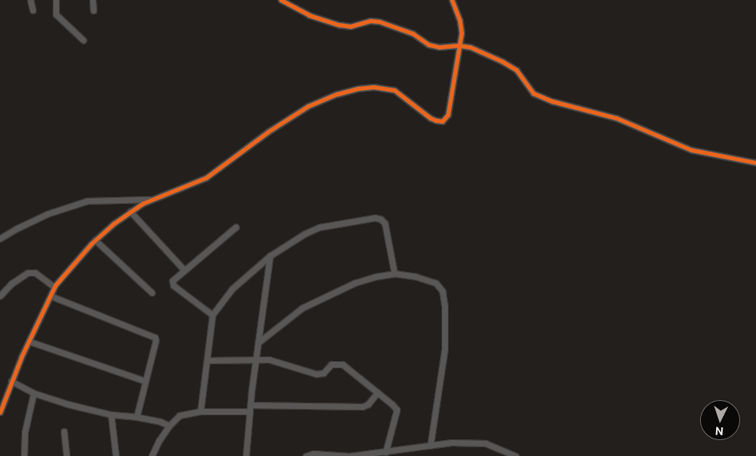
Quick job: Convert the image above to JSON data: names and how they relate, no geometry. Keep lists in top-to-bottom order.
{
  "north": "bottom"
}
